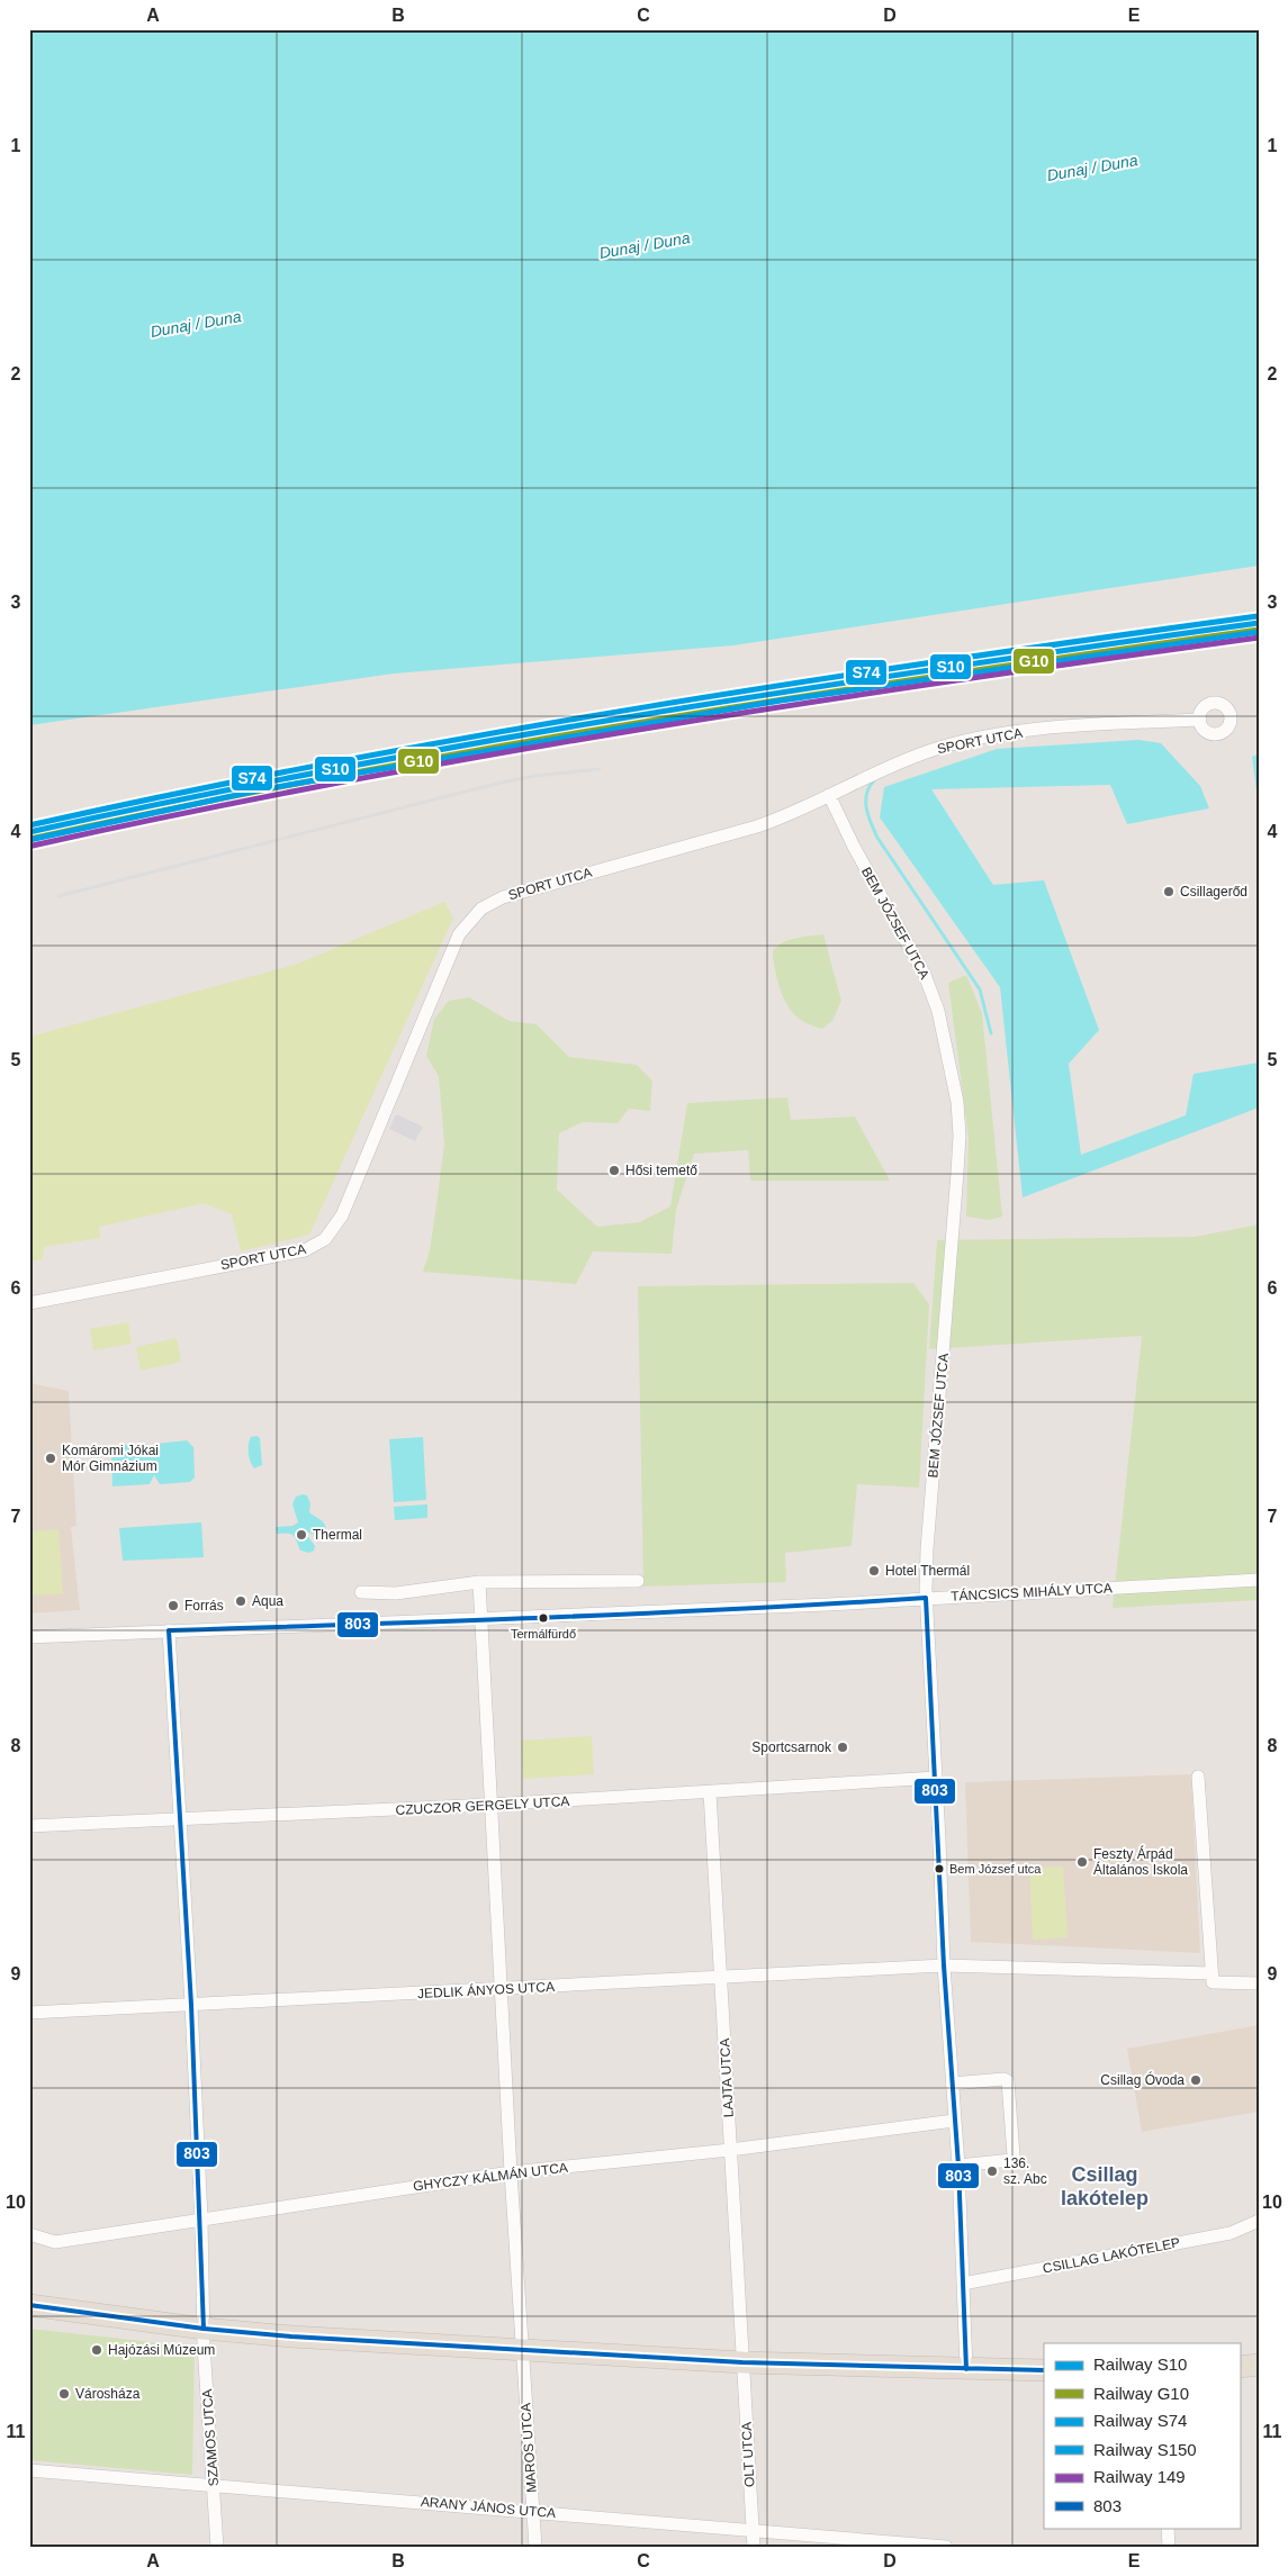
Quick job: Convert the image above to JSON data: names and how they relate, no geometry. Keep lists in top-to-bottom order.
{
  "streets": {
    "street": [
      "SPORT UTCA",
      "BEM JÓZSEF UTCA",
      "TÁNCSICS MIHÁLY UTCA",
      "CZUCZOR GERGELY UTCA",
      "JEDLIK ÁNYOS UTCA",
      "LAJTA UTCA",
      "GHYCZY KÁLMÁN UTCA",
      "CSILLAG LAKÓTELEP",
      "SZAMOS UTCA",
      "MAROS UTCA",
      "OLT UTCA",
      "ARANY JÁNOS UTCA"
    ]
  },
  "crossings": [
    ["SPORT UTCA", "BEM JÓZSEF UTCA"],
    ["BEM JÓZSEF UTCA", "TÁNCSICS MIHÁLY UTCA"],
    ["BEM JÓZSEF UTCA", "CZUCZOR GERGELY UTCA"],
    ["BEM JÓZSEF UTCA", "JEDLIK ÁNYOS UTCA"],
    ["BEM JÓZSEF UTCA", "GHYCZY KÁLMÁN UTCA"],
    ["BEM JÓZSEF UTCA", "CSILLAG LAKÓTELEP"],
    ["TÁNCSICS MIHÁLY UTCA", "SZAMOS UTCA"],
    ["TÁNCSICS MIHÁLY UTCA", "MAROS UTCA"],
    ["CZUCZOR GERGELY UTCA", "LAJTA UTCA"],
    ["CZUCZOR GERGELY UTCA", "SZAMOS UTCA"],
    ["CZUCZOR GERGELY UTCA", "MAROS UTCA"],
    ["JEDLIK ÁNYOS UTCA", "LAJTA UTCA"],
    ["JEDLIK ÁNYOS UTCA", "SZAMOS UTCA"],
    ["JEDLIK ÁNYOS UTCA", "MAROS UTCA"],
    ["LAJTA UTCA", "GHYCZY KÁLMÁN UTCA"],
    ["LAJTA UTCA", "OLT UTCA"],
    ["GHYCZY KÁLMÁN UTCA", "SZAMOS UTCA"],
    ["GHYCZY KÁLMÁN UTCA", "MAROS UTCA"],
    ["SZAMOS UTCA", "ARANY JÁNOS UTCA"],
    ["MAROS UTCA", "ARANY JÁNOS UTCA"],
    ["OLT UTCA", "ARANY JÁNOS UTCA"]
  ],
  "districts": ["Csillag lakótelep"],
  "water": ["Dunaj / Duna"],
  "places": [
    "Csillagerőd",
    "Hősi temető",
    "Komáromi Jókai Mór Gimnázium",
    "Thermal",
    "Hotel Thermál",
    "Aqua",
    "Forrás",
    "Termálfürdő",
    "Sportcsarnok",
    "Feszty Árpád Általános Iskola",
    "Bem József utca",
    "Csillag Óvoda",
    "136. sz. Abc",
    "Hajózási Múzeum",
    "Városháza"
  ],
  "lines": [
    "rail line S74",
    "rail line S10",
    "rail line G10",
    "rail line S150",
    "rail line 149",
    "transit line 803"
  ],
  "legend": [
    "Railway S10",
    "Railway G10",
    "Railway S74",
    "Railway S150",
    "Railway 149",
    "803"
  ],
  "grid": {
    "columns": [
      "A",
      "B",
      "C",
      "D",
      "E"
    ],
    "rows": [
      "1",
      "2",
      "3",
      "4",
      "5",
      "6",
      "7",
      "8",
      "9",
      "10",
      "11"
    ]
  }
}
